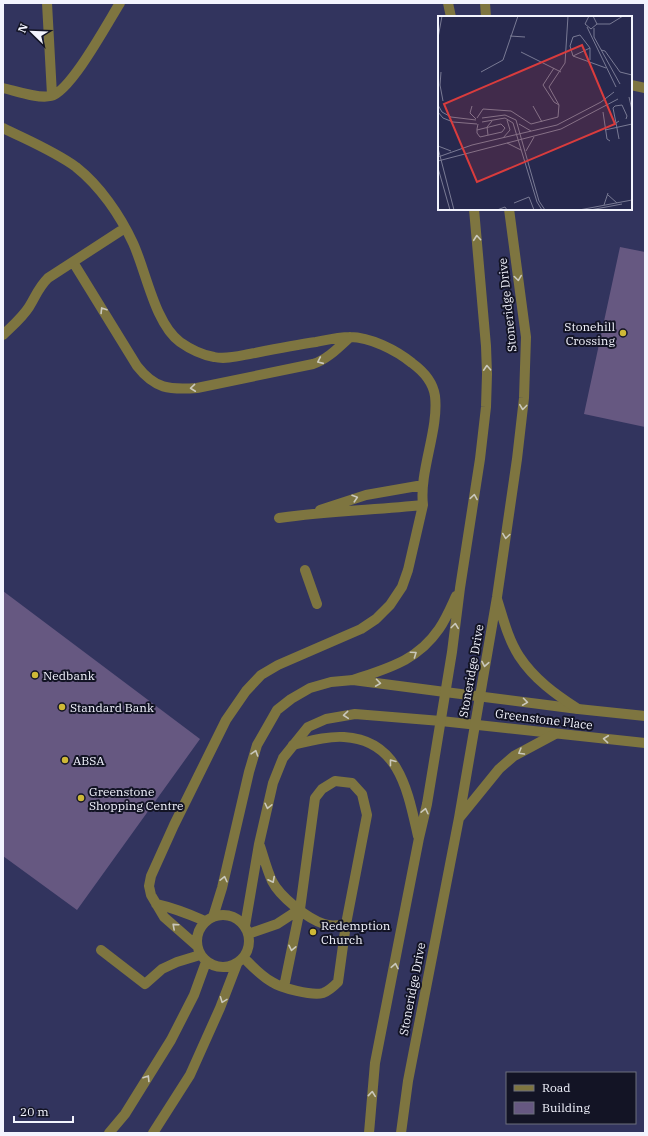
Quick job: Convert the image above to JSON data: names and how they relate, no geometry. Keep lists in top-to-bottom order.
{
  "streets": {
    "street": ["Stoneridge Drive", "Greenstone Place"]
  },
  "crossings": [
    ["Stoneridge Drive", "Greenstone Place"]
  ],
  "places": [
    "Stonehill Crossing",
    "Nedbank",
    "Standard Bank",
    "ABSA",
    "Greenstone Shopping Centre",
    "Redemption Church"
  ],
  "legend": ["Road", "Building"],
  "scale_bar": "20 m",
  "north": "top left"
}
